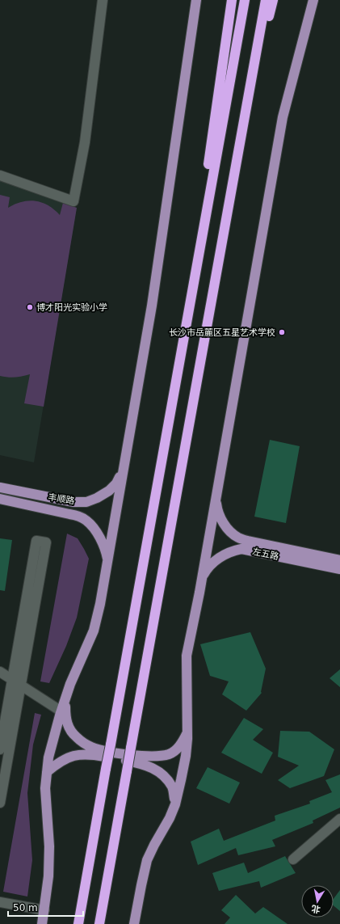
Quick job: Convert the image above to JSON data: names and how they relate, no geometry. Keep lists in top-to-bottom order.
{
  "streets": {
    "main road": ["丰顺路", "左五路"]
  },
  "places": ["博才阳光实验小学", "长沙市岳麓区五星艺术学校"],
  "scale_bar": "50 m",
  "north": "bottom"
}
